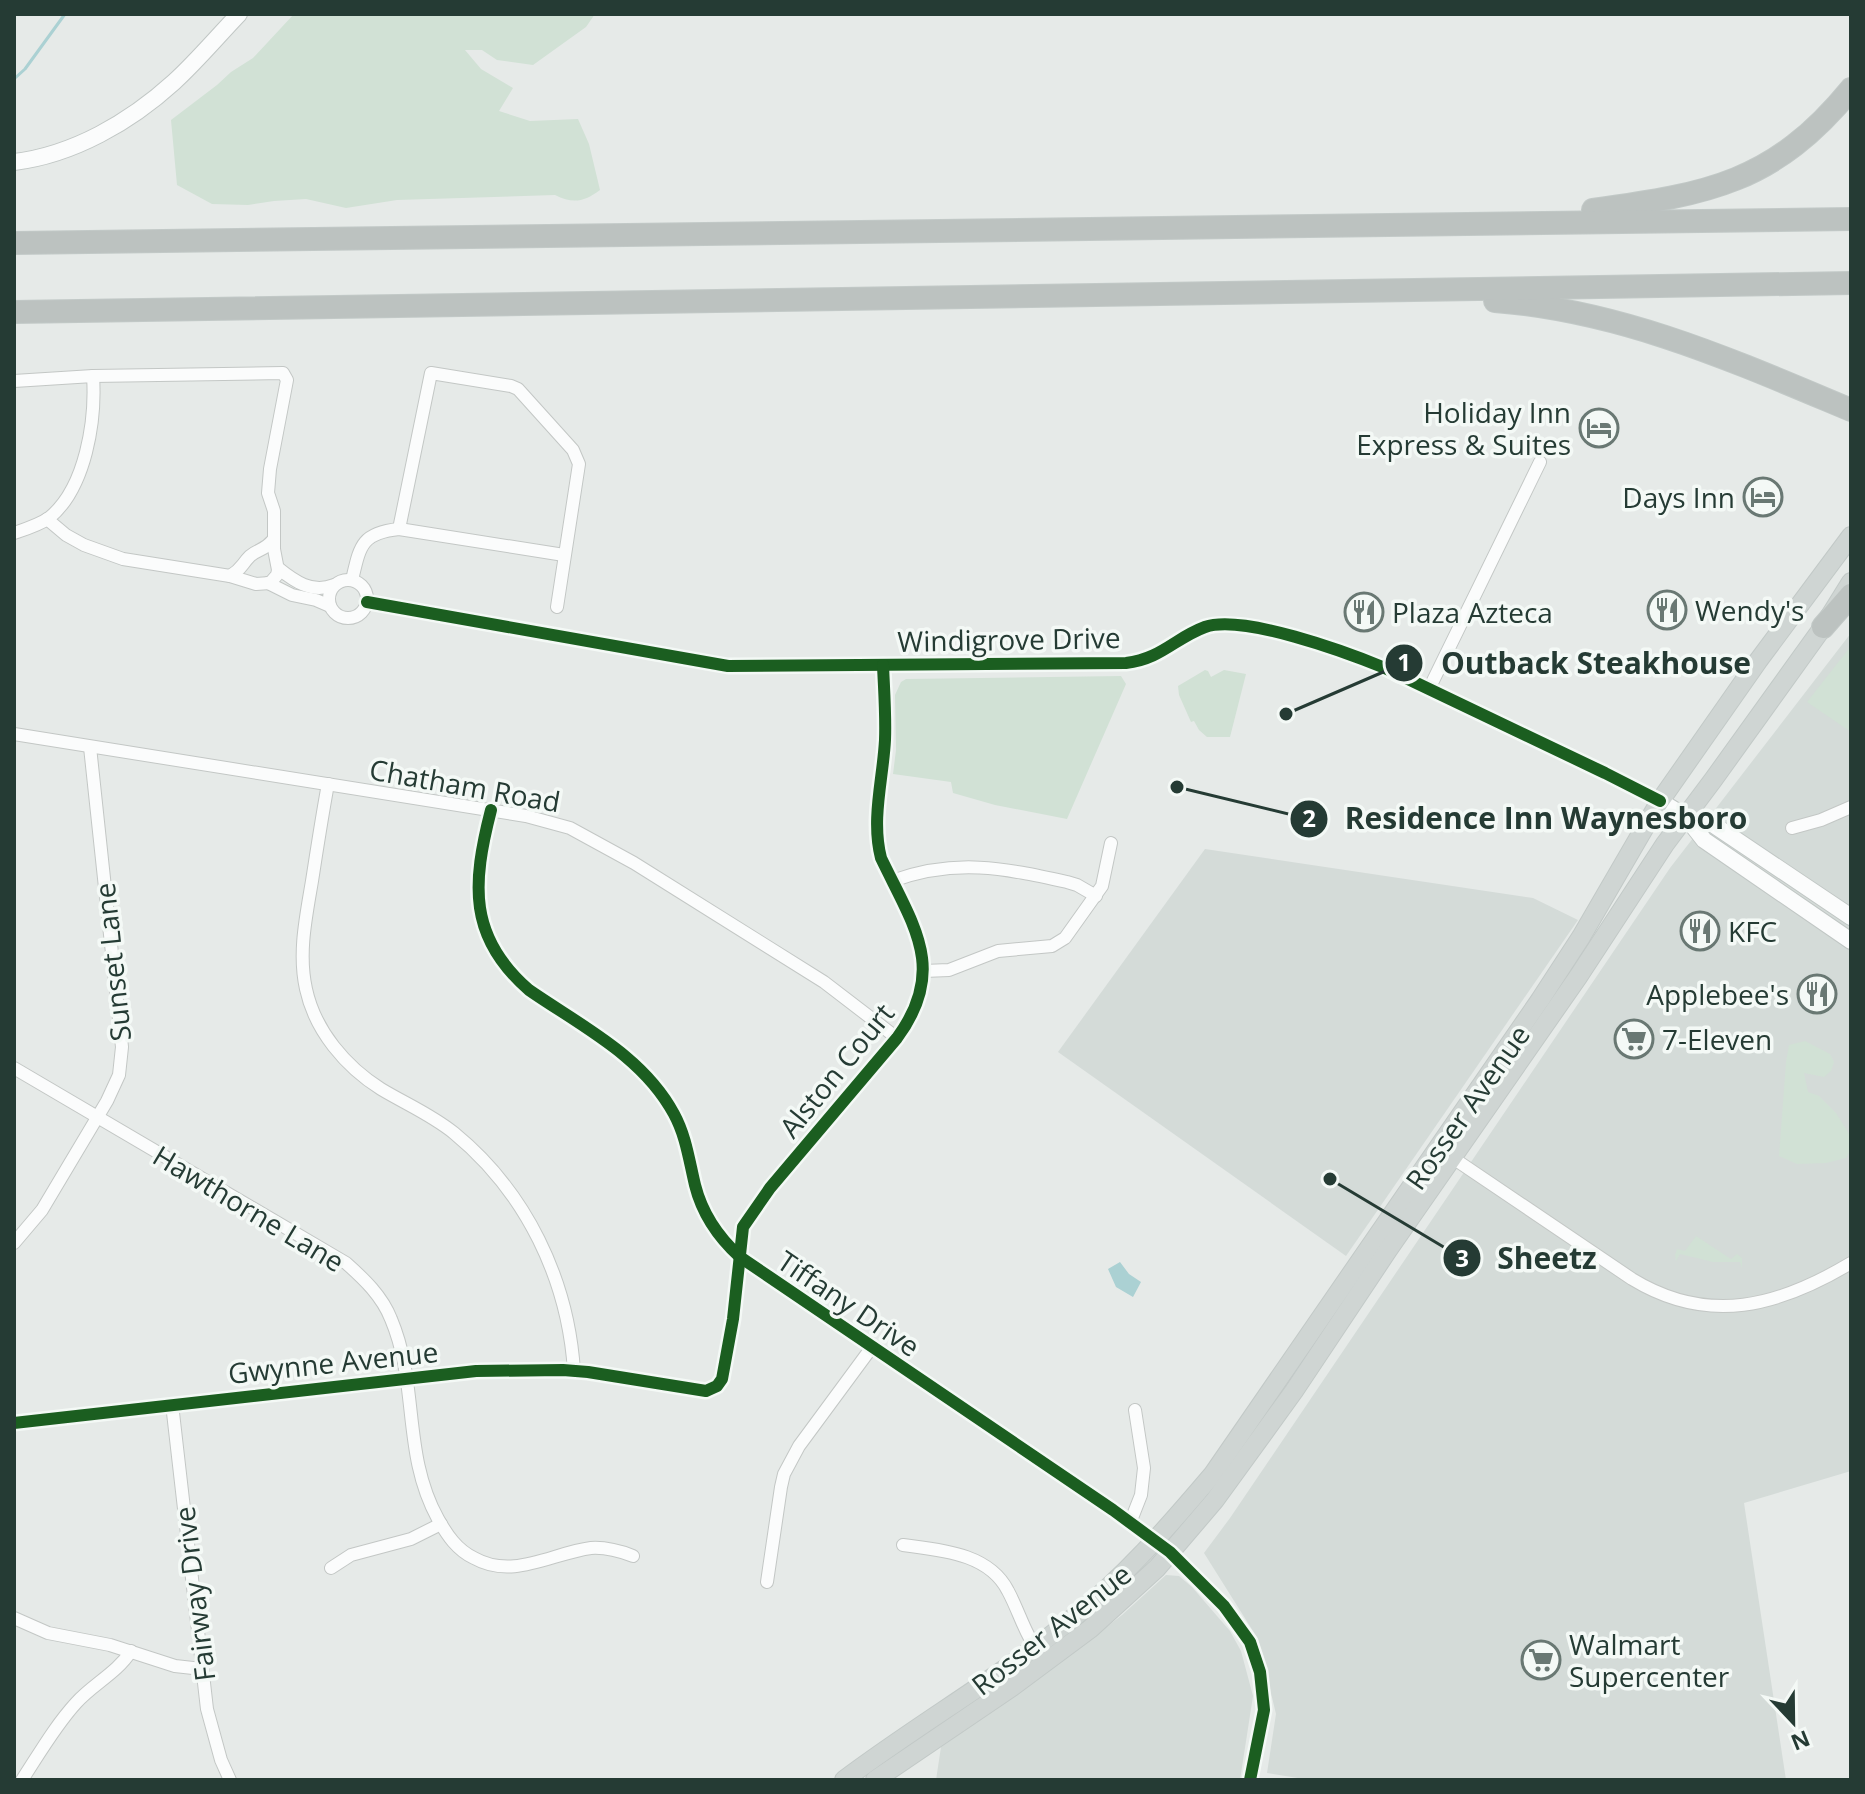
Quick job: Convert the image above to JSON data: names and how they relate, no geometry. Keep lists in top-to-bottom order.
{
  "streets": {
    "main road": ["Rosser Avenue"],
    "street": [
      "Windigrove Drive",
      "Chatham Road",
      "Sunset Lane",
      "Alston Court",
      "Hawthorne Lane",
      "Tiffany Drive",
      "Gwynne Avenue",
      "Fairway Drive"
    ]
  },
  "crossings": [
    ["Windigrove Drive", "Alston Court"],
    ["Windigrove Drive", "Rosser Avenue"],
    ["Chatham Road", "Sunset Lane"],
    ["Chatham Road", "Alston Court"],
    ["Chatham Road", "Tiffany Drive"],
    ["Sunset Lane", "Hawthorne Lane"],
    ["Alston Court", "Tiffany Drive"],
    ["Alston Court", "Gwynne Avenue"],
    ["Rosser Avenue", "Tiffany Drive"],
    ["Hawthorne Lane", "Gwynne Avenue"],
    ["Gwynne Avenue", "Fairway Drive"]
  ],
  "places": {
    "hotel": ["Holiday Inn Express & Suites", "Days Inn"],
    "restaurant": [
      "Wendy's",
      "Plaza Azteca",
      "KFC",
      "Applebee's"
    ],
    "other": ["Outback Steakhouse", "Residence Inn Waynesboro", "Sheetz"],
    "supermarket": ["7-Eleven", "Walmart Supercenter"]
  },
  "north": "bottom"
}
